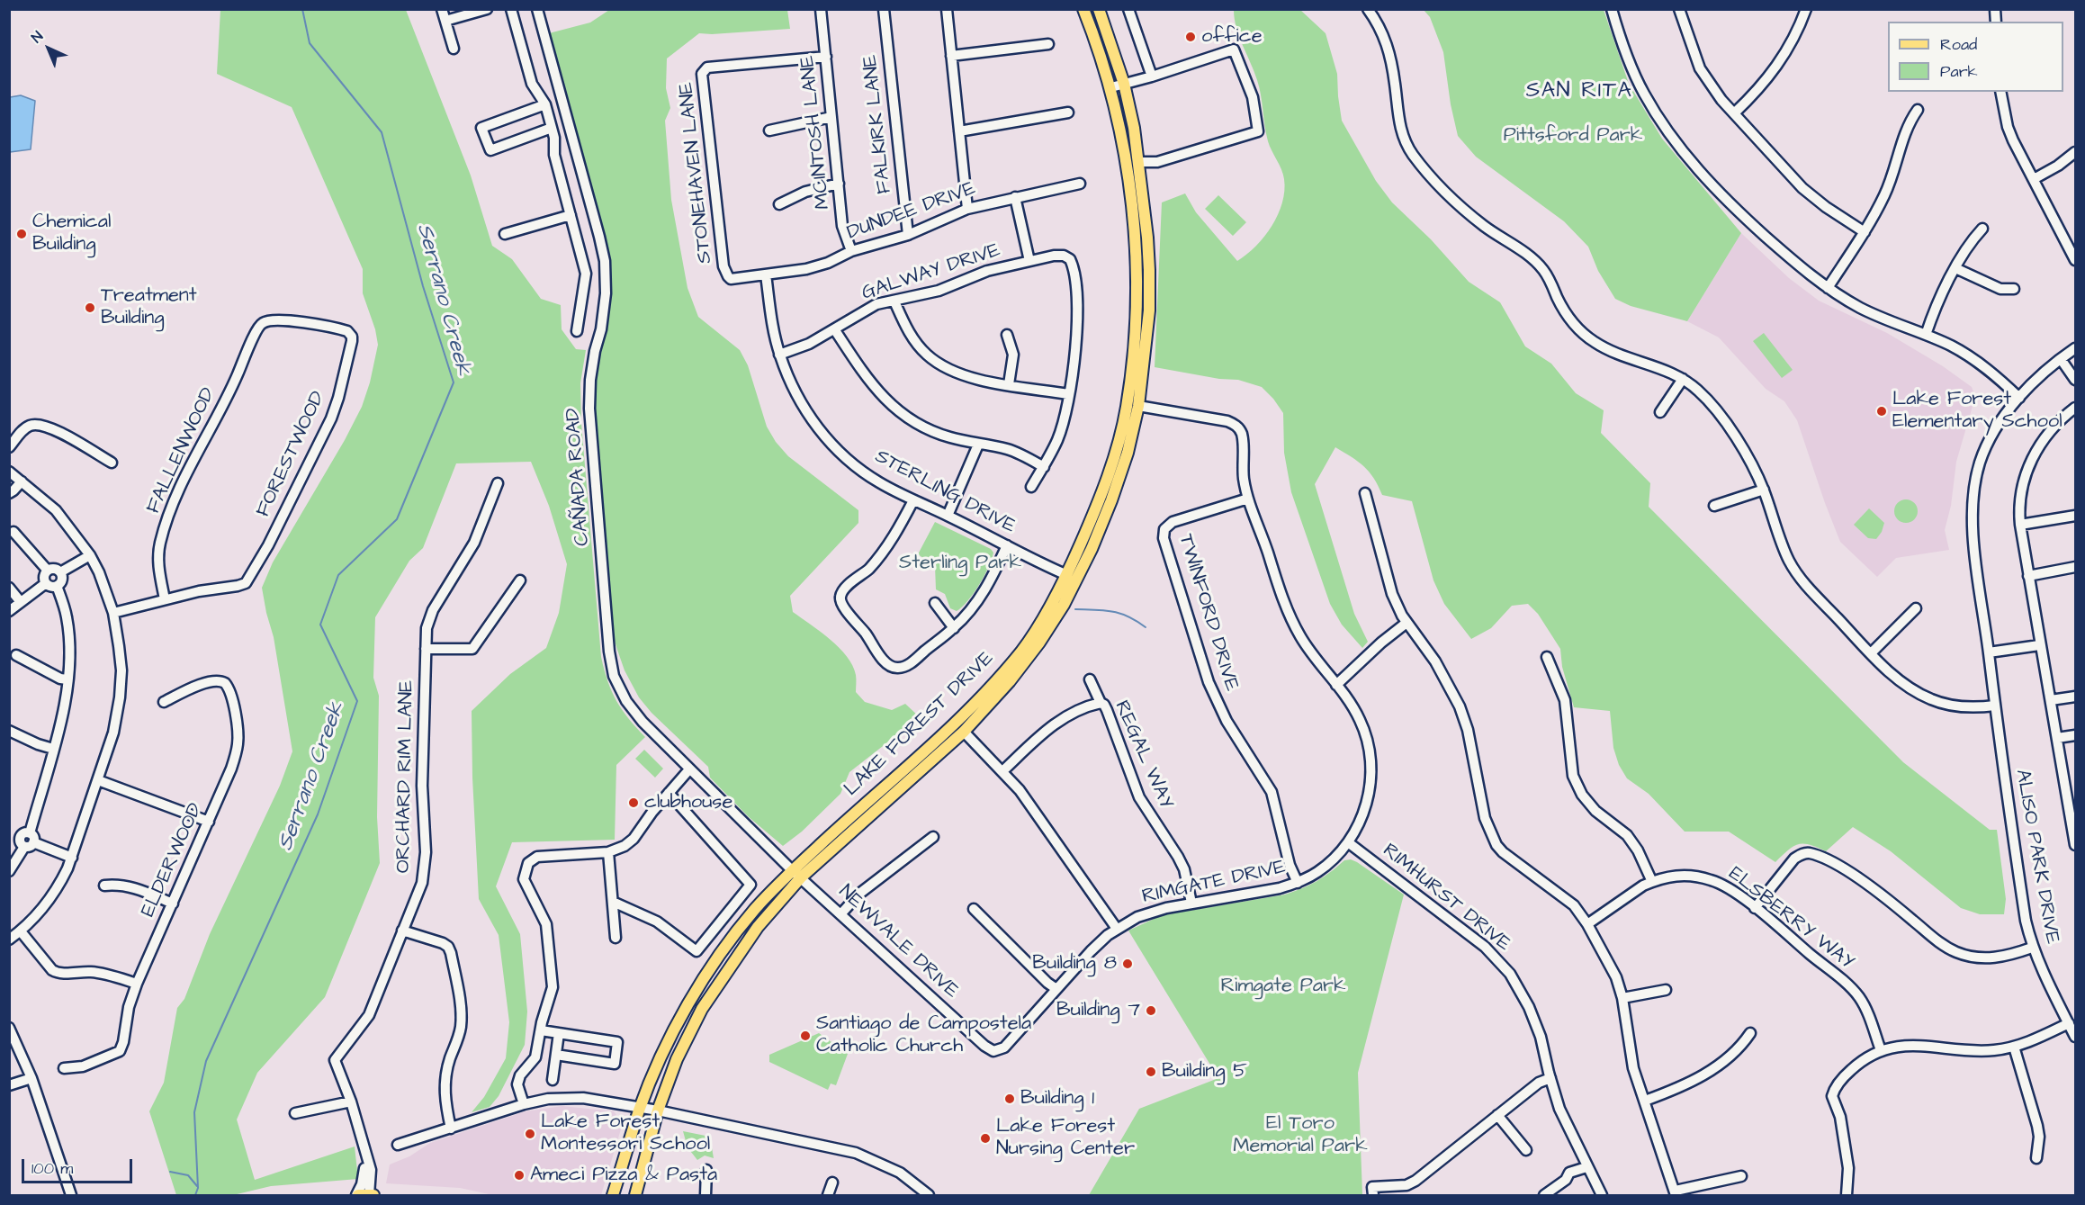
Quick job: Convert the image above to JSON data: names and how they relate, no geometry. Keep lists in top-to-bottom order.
{
  "streets": {
    "main road": ["LAKE FOREST DRIVE"],
    "street": [
      "FALKIRK LANE",
      "MCINTOSH LANE",
      "STONEHAVEN LANE",
      "DUNDEE DRIVE",
      "GALWAY DRIVE",
      "FALLENWOOD",
      "FORESTWOOD",
      "CAÑADA ROAD",
      "STERLING DRIVE",
      "TWINFORD DRIVE",
      "REGAL WAY",
      "ORCHARD RIM LANE",
      "ALISO PARK DRIVE",
      "ELDERWOOD",
      "RIMGATE DRIVE",
      "RIMHURST DRIVE",
      "ELSBERRY WAY",
      "NEWVALE DRIVE"
    ]
  },
  "crossings": [
    ["FALKIRK LANE", "DUNDEE DRIVE"],
    ["MCINTOSH LANE", "STONEHAVEN LANE"],
    ["MCINTOSH LANE", "DUNDEE DRIVE"],
    ["STONEHAVEN LANE", "DUNDEE DRIVE"],
    ["STONEHAVEN LANE", "STERLING DRIVE"],
    ["DUNDEE DRIVE", "STERLING DRIVE"],
    ["GALWAY DRIVE", "STERLING DRIVE"],
    ["FALLENWOOD", "FORESTWOOD"],
    ["CAÑADA ROAD", "LAKE FOREST DRIVE"],
    ["CAÑADA ROAD", "NEWVALE DRIVE"],
    ["STERLING DRIVE", "LAKE FOREST DRIVE"],
    ["TWINFORD DRIVE", "RIMGATE DRIVE"],
    ["LAKE FOREST DRIVE", "RIMGATE DRIVE"],
    ["LAKE FOREST DRIVE", "NEWVALE DRIVE"],
    ["REGAL WAY", "RIMGATE DRIVE"],
    ["RIMGATE DRIVE", "RIMHURST DRIVE"],
    ["RIMGATE DRIVE", "NEWVALE DRIVE"]
  ],
  "districts": ["SAN RITA"],
  "water": ["Serrano Creek"],
  "parks": [
    "Pittsford Park",
    "Sterling Park",
    "Rimgate Park",
    "El Toro Memorial Park"
  ],
  "places": [
    "office",
    "Chemical Building",
    "Treatment Building",
    "Lake Forest Elementary School",
    "clubhouse",
    "Building 8",
    "Building 7",
    "Santiago de Campostela Catholic Church",
    "Building 5",
    "Building 1",
    "Lake Forest Montessori School",
    "Lake Forest Nursing Center",
    "Ameci Pizza & Pasta"
  ],
  "legend": ["Road", "Park"],
  "scale_bar": "100 m",
  "north": "top left"
}
